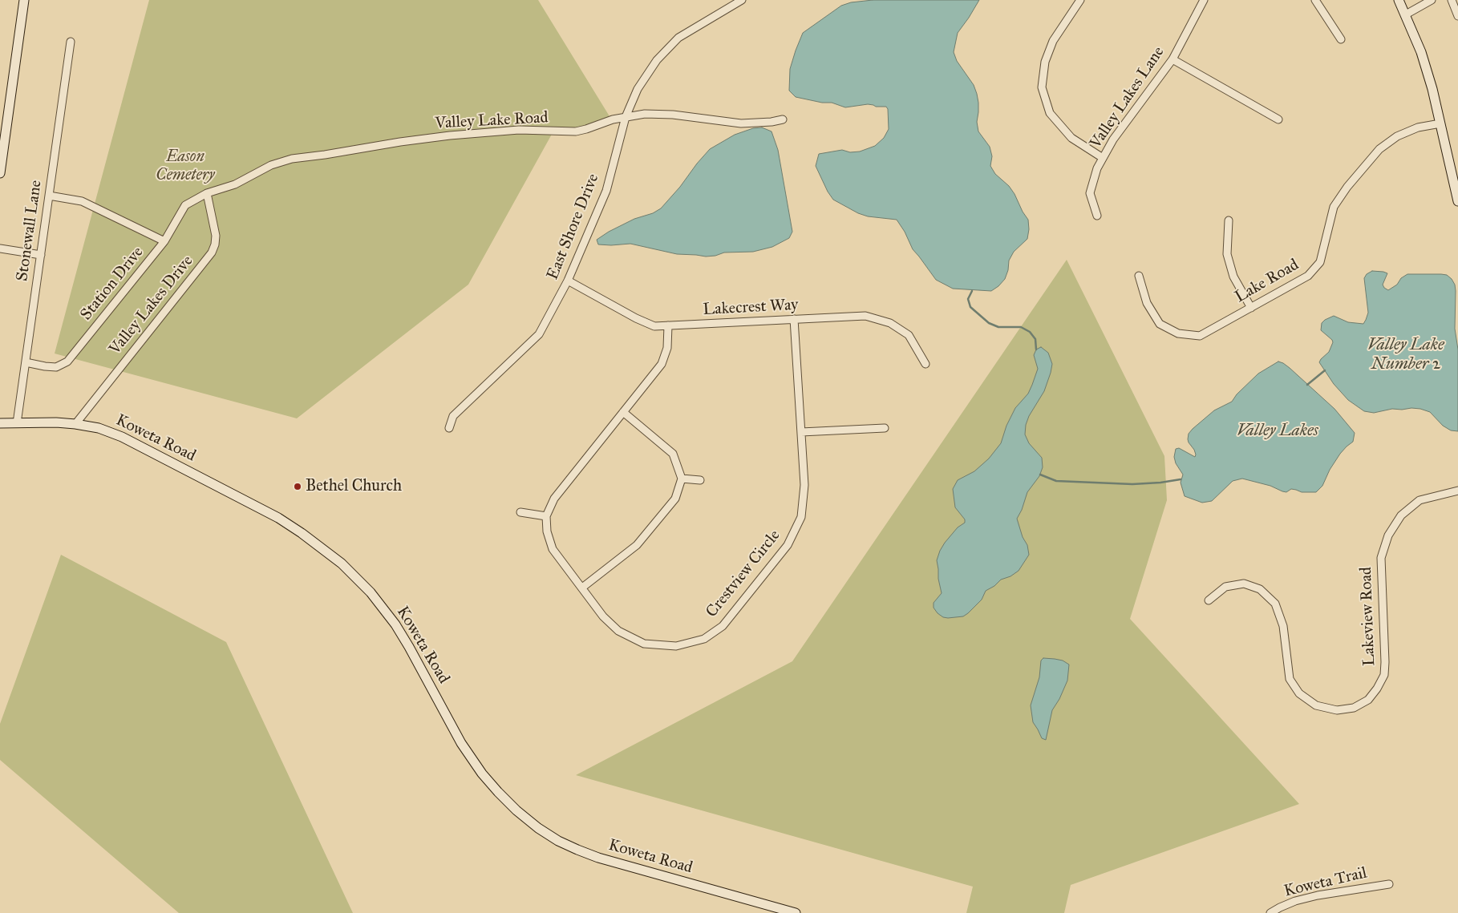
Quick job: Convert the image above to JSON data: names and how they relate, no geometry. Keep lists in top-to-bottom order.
{
  "streets": {
    "street": [
      "Valley Lakes Lane",
      "Valley Lake Road",
      "East Shore Drive",
      "Stonewall Lane",
      "Lake Road",
      "Station Drive",
      "Valley Lakes Drive",
      "Lakecrest Way",
      "Koweta Road",
      "Crestview Circle",
      "Lakeview Road",
      "Koweta Trail"
    ]
  },
  "crossings": [
    ["Valley Lake Road", "East Shore Drive"],
    ["Valley Lake Road", "Station Drive"],
    ["Valley Lake Road", "Valley Lakes Drive"],
    ["East Shore Drive", "Lakecrest Way"],
    ["Stonewall Lane", "Station Drive"],
    ["Stonewall Lane", "Koweta Road"],
    ["Station Drive", "Valley Lakes Drive"],
    ["Valley Lakes Drive", "Koweta Road"],
    ["Lakecrest Way", "Crestview Circle"]
  ],
  "water": ["Valley Lake Number 2", "Valley Lakes"],
  "parks": ["Eason Cemetery"],
  "places": ["Bethel Church"]
}
